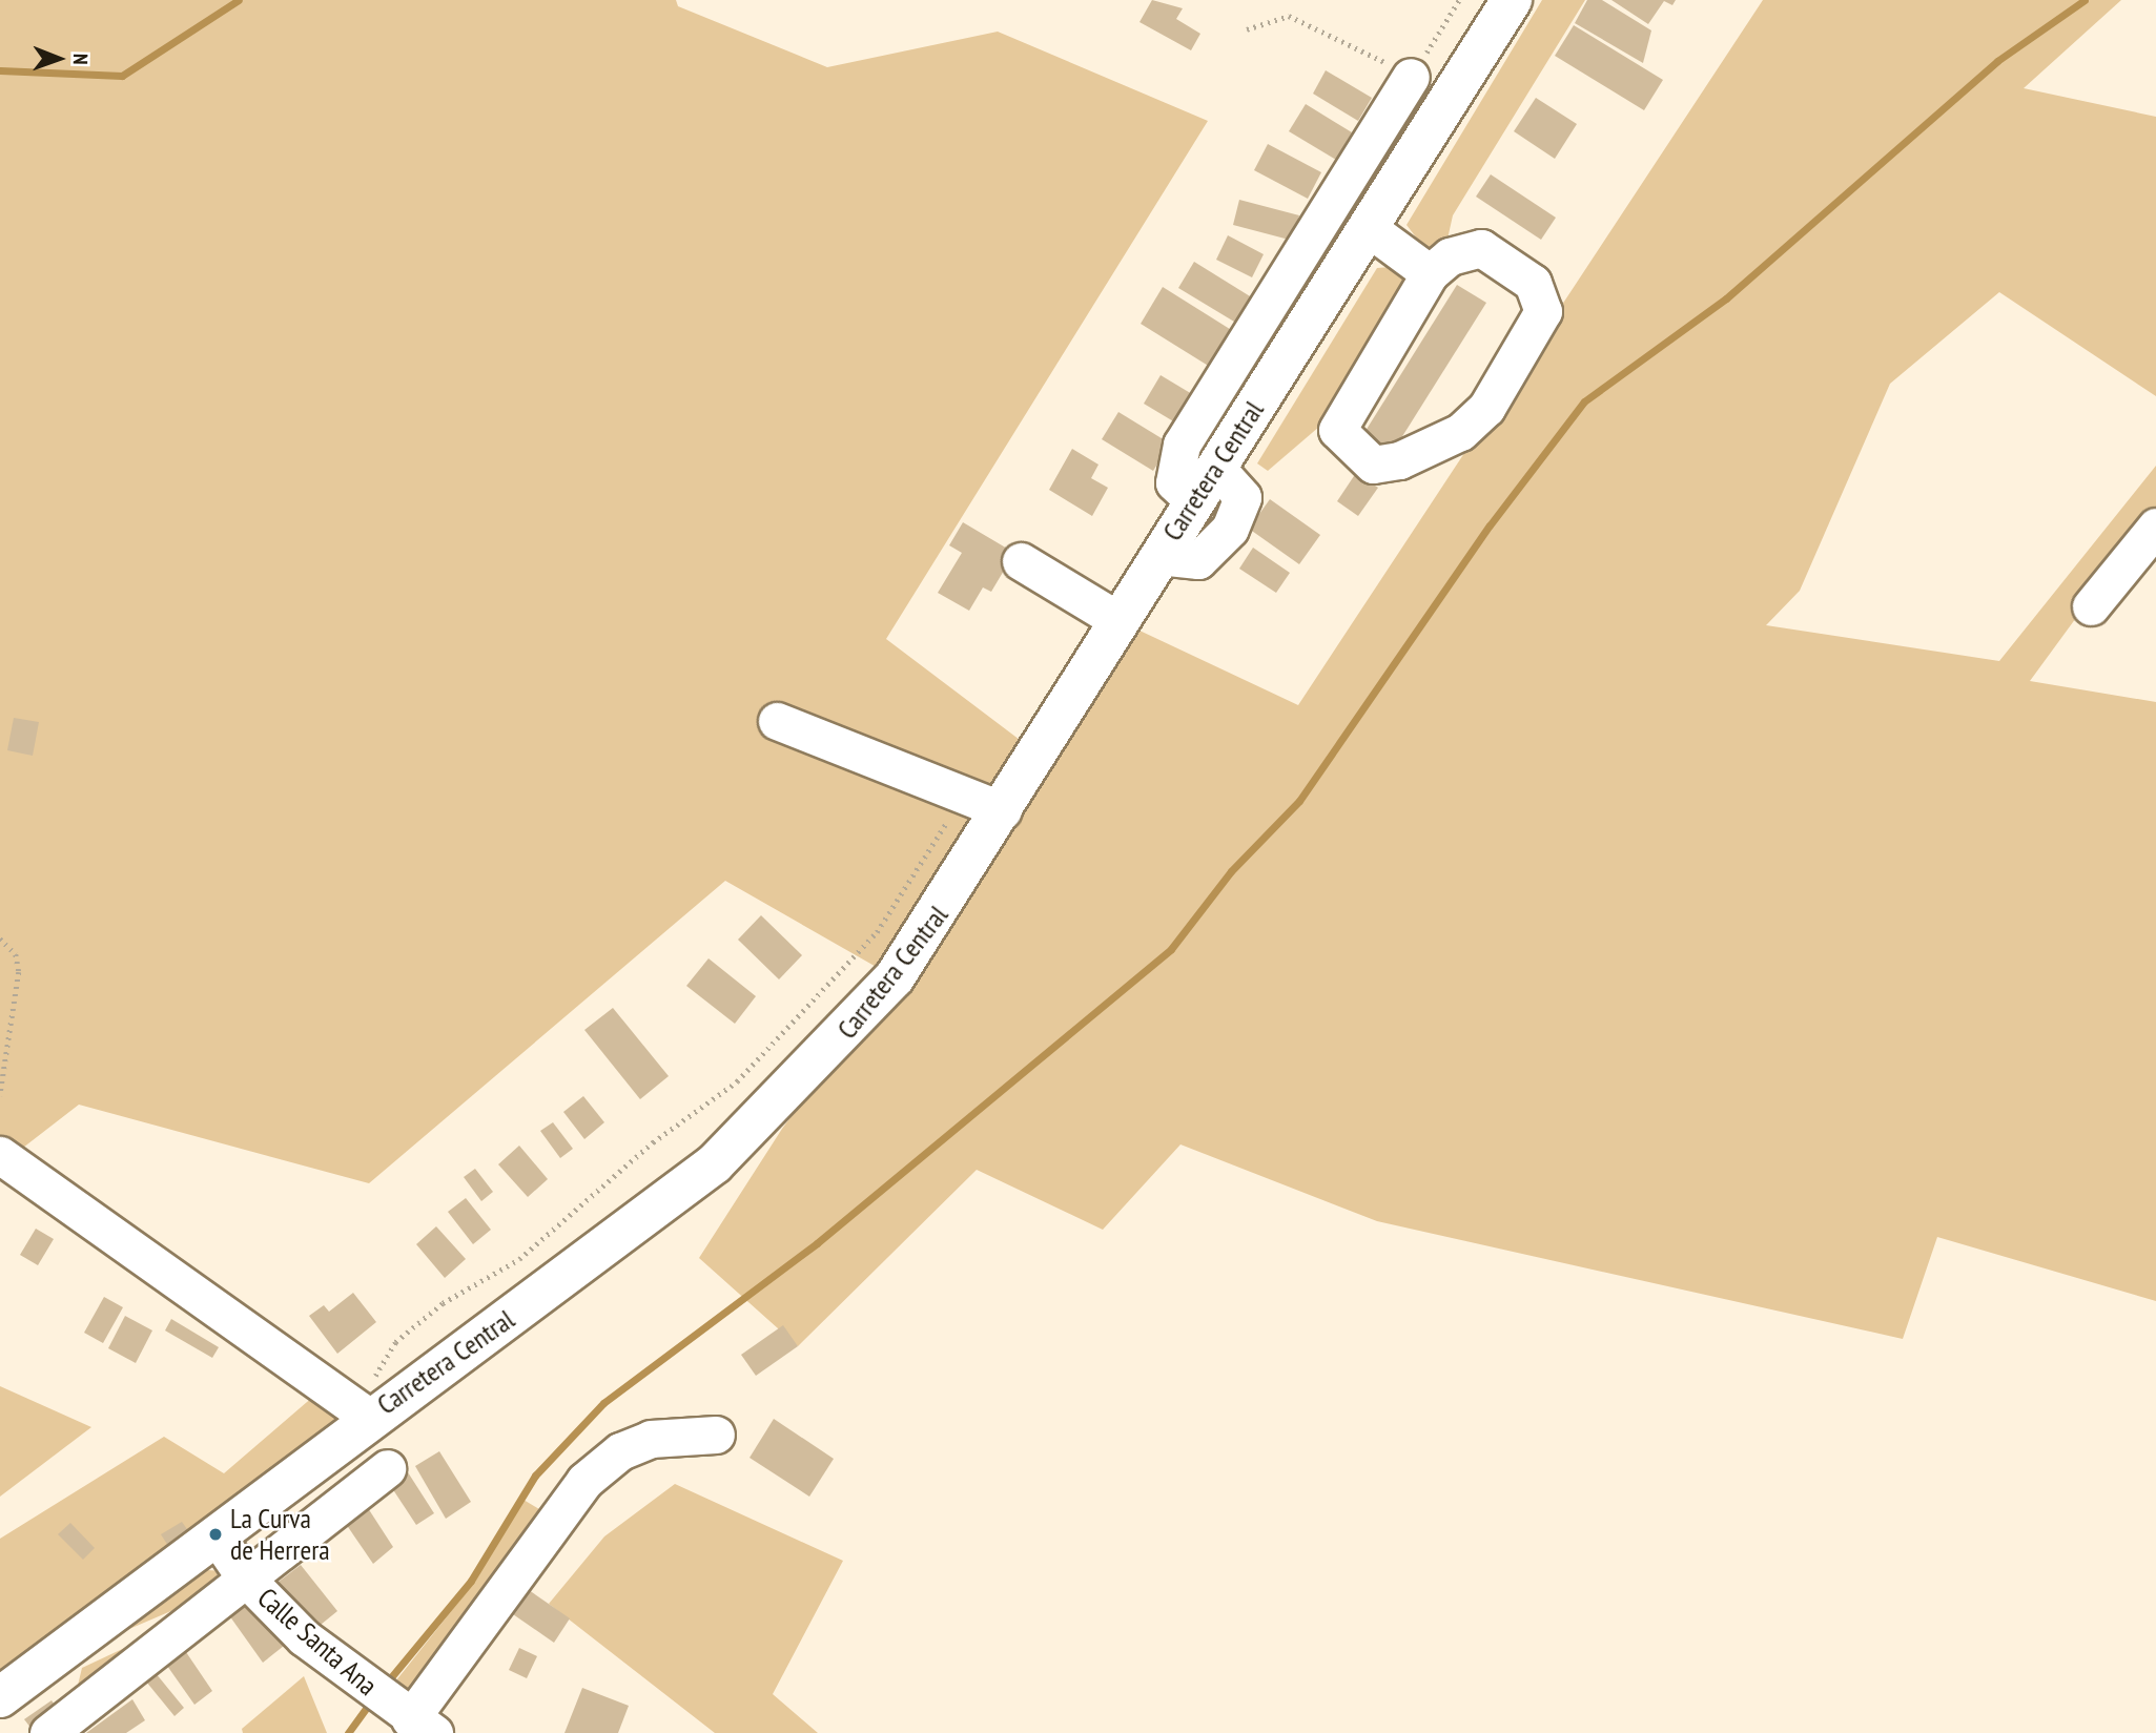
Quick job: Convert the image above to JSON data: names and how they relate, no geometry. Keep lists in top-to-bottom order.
{
  "streets": {
    "highway": ["Carretera Central"],
    "street": ["Calle Santa Ana"]
  },
  "crossings": [
    ["Carretera Central", "Calle Santa Ana"]
  ],
  "places": ["La Curva de Herrera"],
  "north": "right"
}
